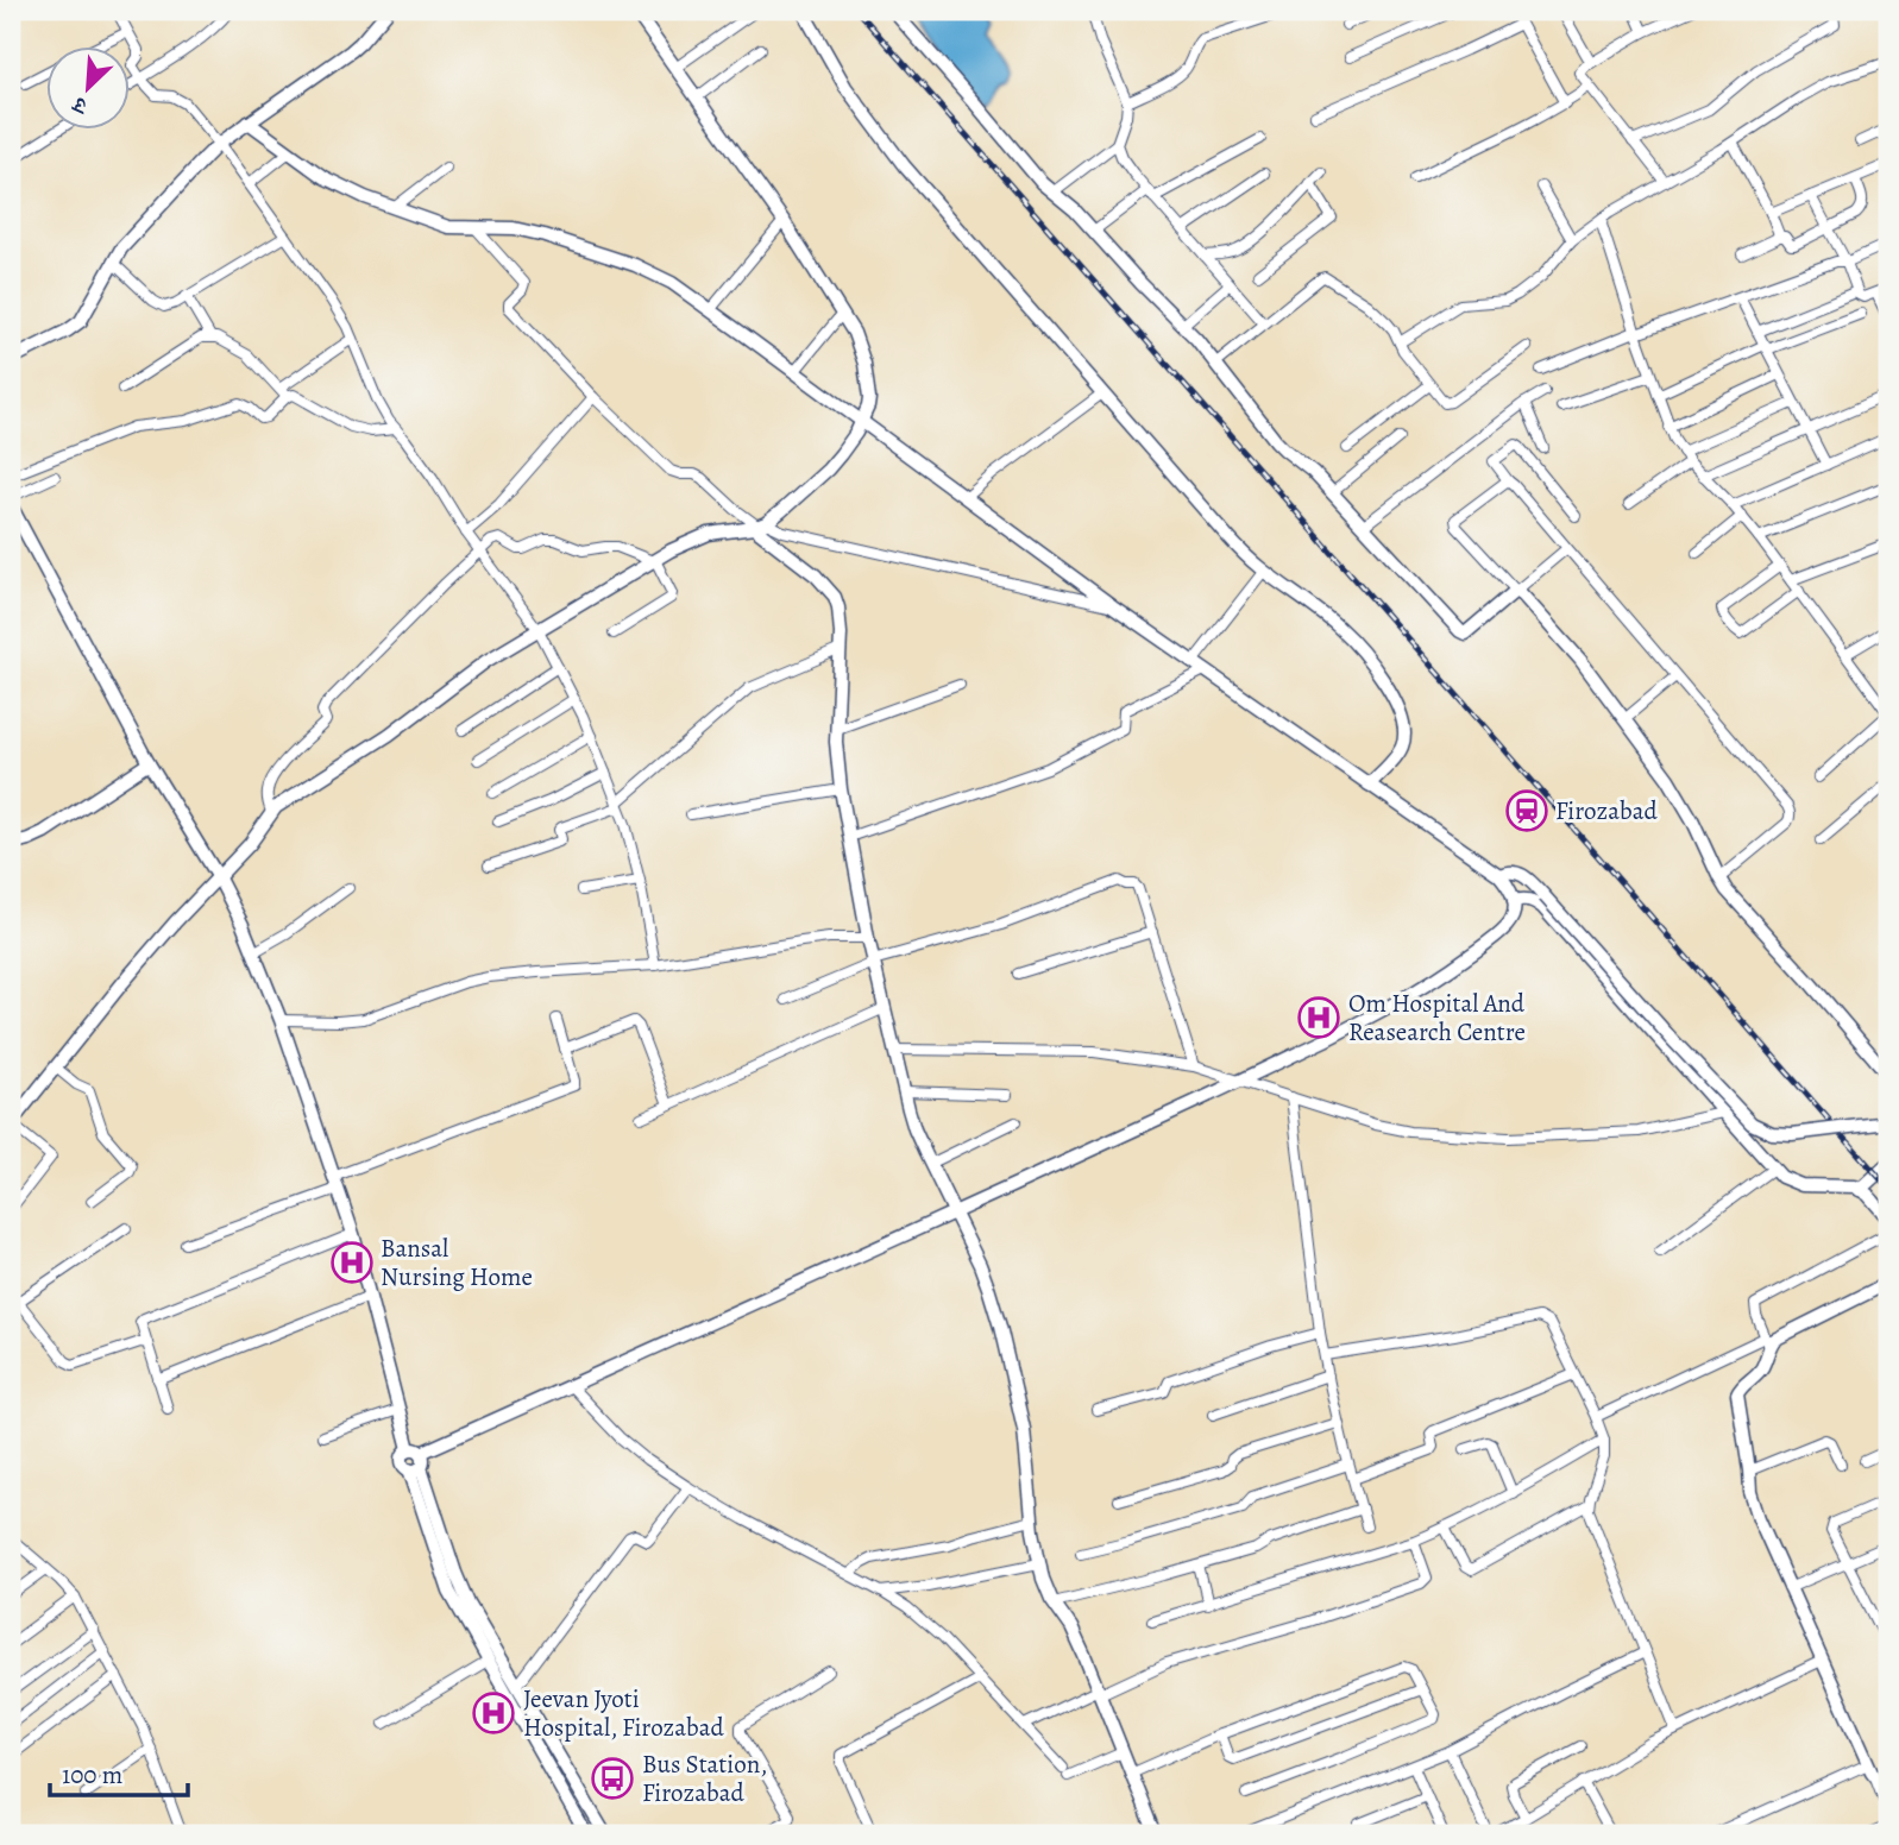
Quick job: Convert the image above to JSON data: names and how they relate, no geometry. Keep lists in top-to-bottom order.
{
  "places": {
    "station": ["Firozabad"],
    "hospital": ["Om Hospital And Reasearch Centre", "Bansal Nursing Home", "Jeevan Jyoti Hospital, Firozabad"],
    "bus stop": ["Bus Station, Firozabad"]
  },
  "scale_bar": "100 m",
  "north": "bottom left"
}
